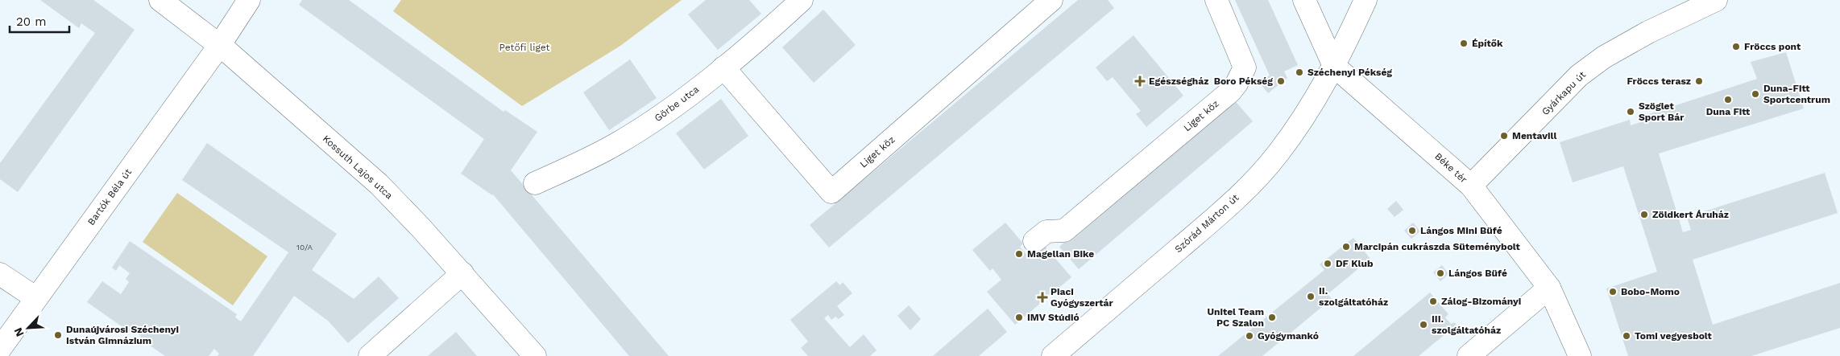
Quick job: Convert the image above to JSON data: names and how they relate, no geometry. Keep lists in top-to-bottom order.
{
  "streets": {
    "street": [
      "Gyárkapu út",
      "Görbe utca",
      "Liget köz",
      "Kossuth Lajos utca",
      "Béke tér",
      "Bartók Béla út",
      "Szórád Márton út"
    ]
  },
  "crossings": [
    ["Gyárkapu út", "Béke tér"],
    ["Görbe utca", "Liget köz"],
    ["Kossuth Lajos utca", "Bartók Béla út"],
    ["Béke tér", "Szórád Márton út"]
  ],
  "parks": ["Petőfi liget"],
  "places": {
    "other": [
      "Építők",
      "Fröccs pont",
      "Széchenyi Pékség",
      "Boro Pékség",
      "Fröccs terasz",
      "Duna-Fitt Sportcentrum",
      "Duna Fitt",
      "Szöglet Sport Bár",
      "Mentavill",
      "Zöldkert Áruház",
      "Lángos Mini Büfé",
      "Marcipán cukrászda Süteménybolt",
      "Magellan Bike",
      "DF Klub",
      "Lángos Büfé",
      "Bobo-Momo",
      "II. szolgáltatóház",
      "Zálog-Bizományi",
      "IMV Stúdió",
      "Unitel Team PC Szalon",
      "III. szolgáltatóház",
      "Dunaújvárosi Széchenyi István Gimnázium",
      "Gyógymankó",
      "Tomi vegyesbolt"
    ],
    "health": ["Egészségház", "Piaci Gyógyszertár"]
  },
  "house_numbers": ["10/A"],
  "scale_bar": "20 m",
  "north": "bottom left"
}
